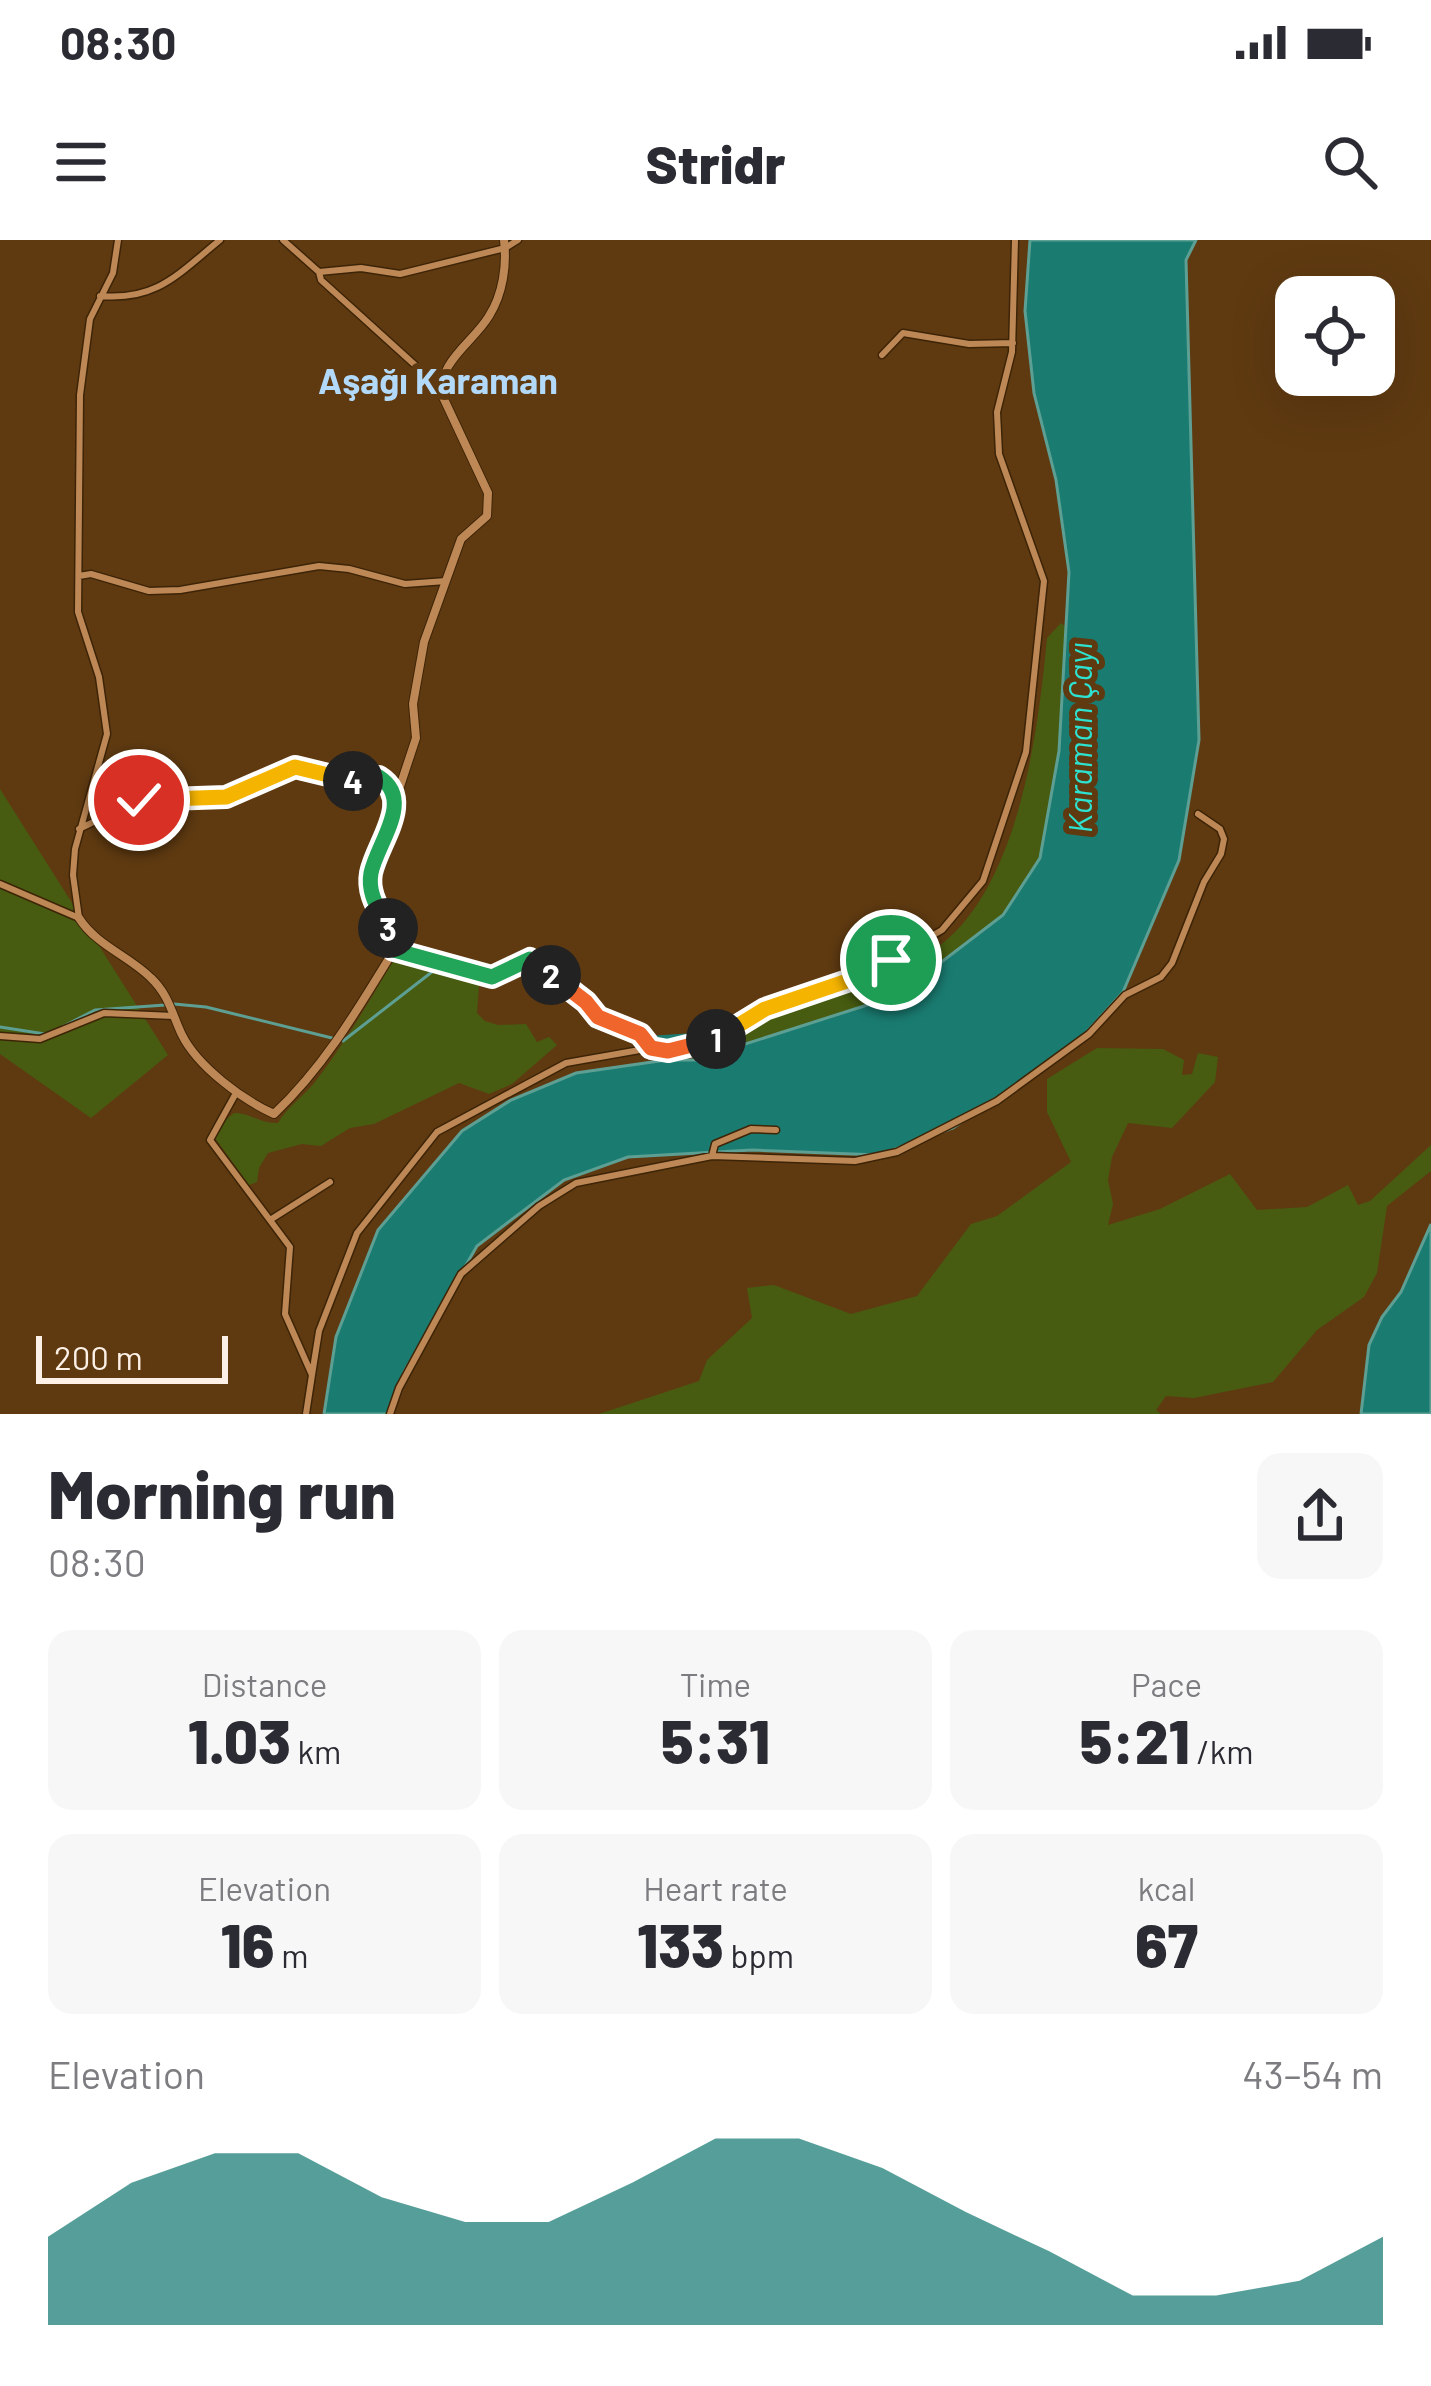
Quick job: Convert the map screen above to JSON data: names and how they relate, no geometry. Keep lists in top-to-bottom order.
{
  "districts": ["Aşağı Karaman"],
  "water": ["Karaman Çayı"],
  "scale_bar": "200 m",
  "page": {
    "status": "08:30",
    "header": "Stridr",
    "pins": [
      "4",
      "3",
      "2",
      "1"
    ],
    "scale": "200 m",
    "heading": ["Morning run", "08:30"],
    "stats": [
      ["Distance", "1.03 km"],
      ["Time", "5:31"],
      ["Pace", "5:21 /km"],
      ["Elevation", "16 m"],
      ["Heart rate", "133 bpm"],
      ["kcal", "67"]
    ],
    "chart": ["Elevation", "43–54 m"]
  }
}
